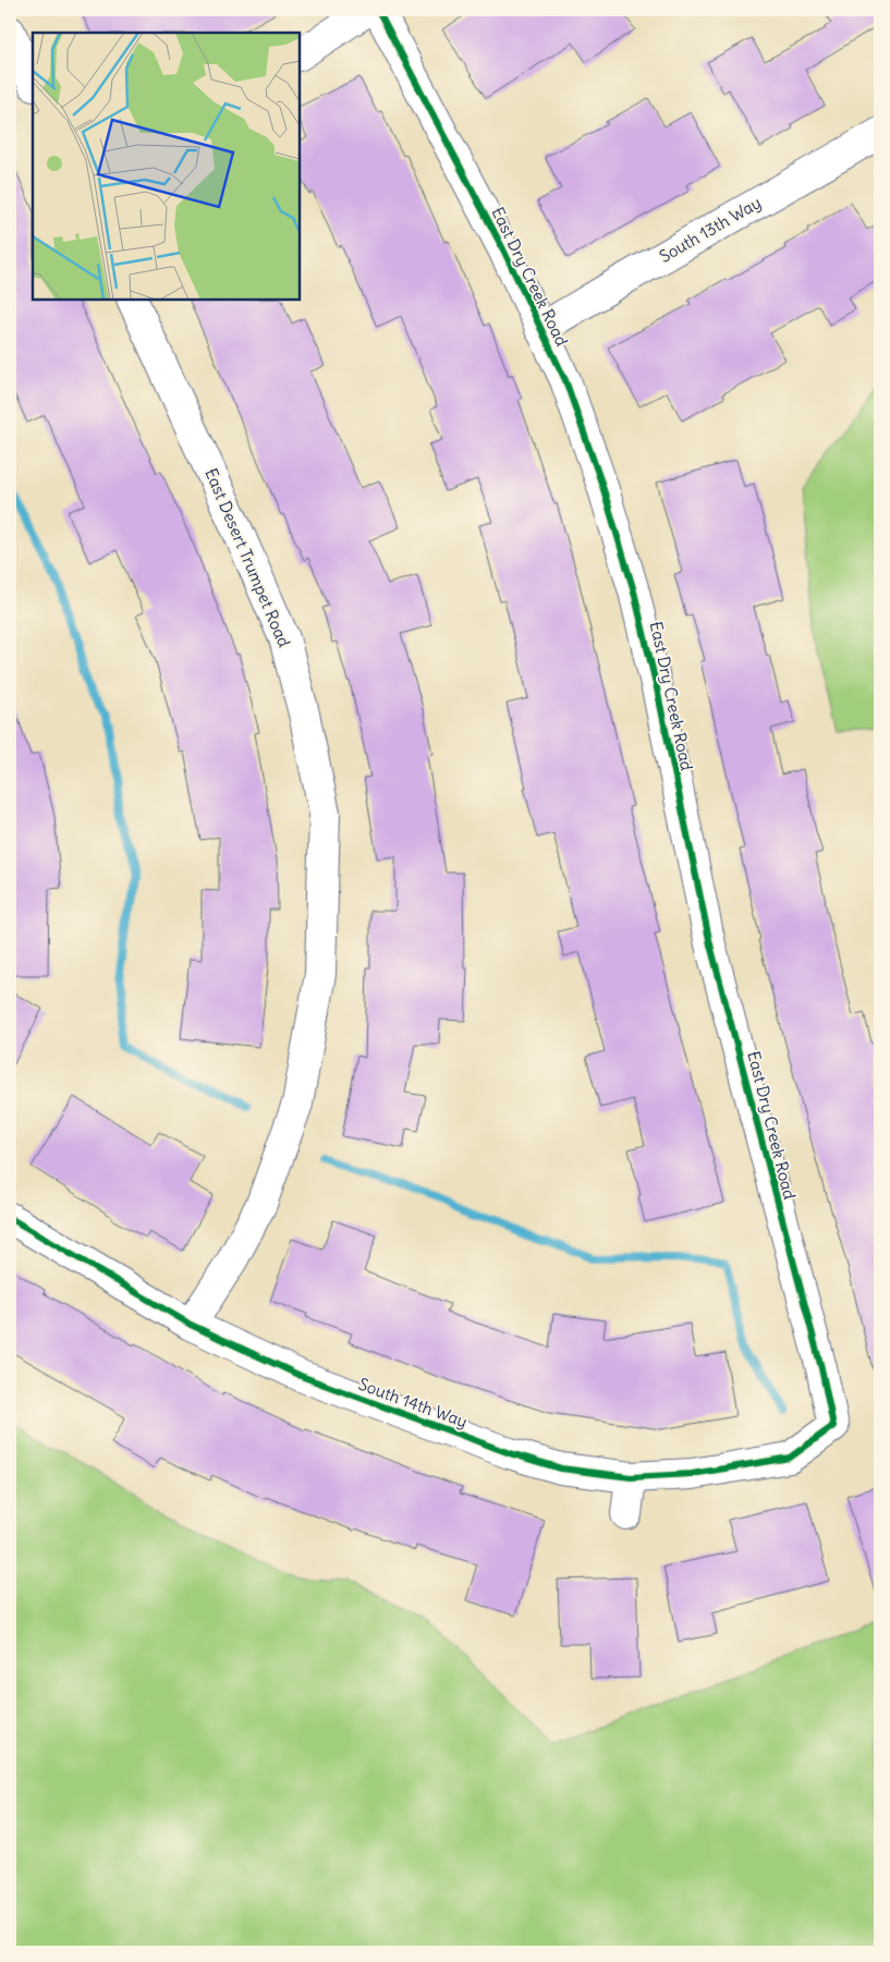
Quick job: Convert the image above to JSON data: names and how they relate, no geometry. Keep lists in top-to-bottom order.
{
  "streets": {
    "street": [
      "South 13th Way",
      "East Dry Creek Road",
      "East Desert Trumpet Road",
      "South 14th Way"
    ]
  },
  "crossings": [
    ["South 13th Way", "East Dry Creek Road"],
    ["East Dry Creek Road", "South 14th Way"],
    ["East Desert Trumpet Road", "South 14th Way"]
  ]
}
